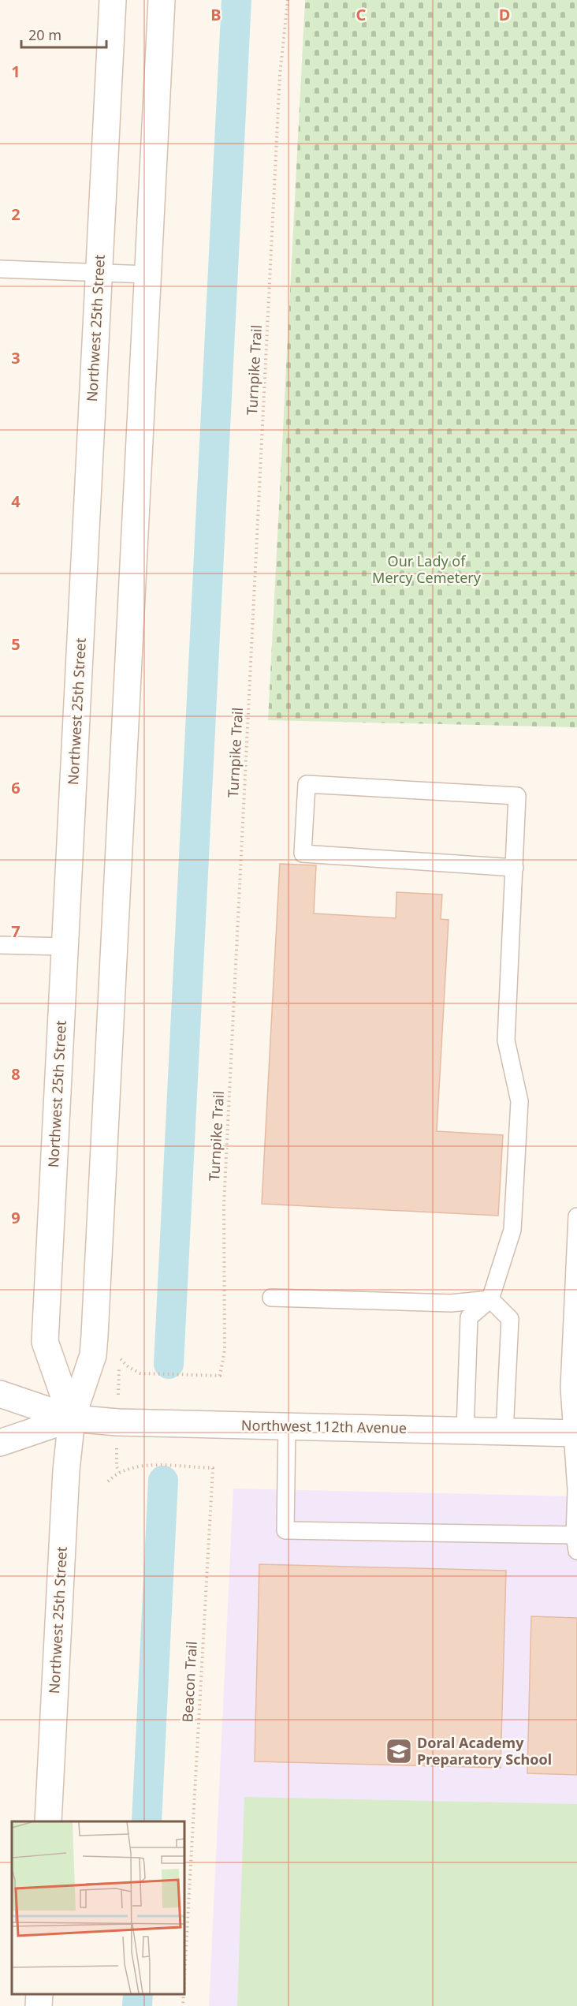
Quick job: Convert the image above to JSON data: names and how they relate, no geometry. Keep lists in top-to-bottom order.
{
  "streets": {
    "main road": ["Northwest 25th Street", "Northwest 112th Avenue"],
    "path": ["Turnpike Trail", "Beacon Trail"]
  },
  "crossings": [
    ["Northwest 25th Street", "Northwest 112th Avenue"]
  ],
  "parks": ["Our Lady of Mercy Cemetery"],
  "places": {
    "school or university": ["Doral Academy Preparatory School"]
  },
  "scale_bar": "20 m",
  "grid": {
    "columns": ["B", "C", "D"],
    "rows": [
      "1",
      "2",
      "3",
      "4",
      "5",
      "6",
      "7",
      "8",
      "9"
    ]
  }
}
